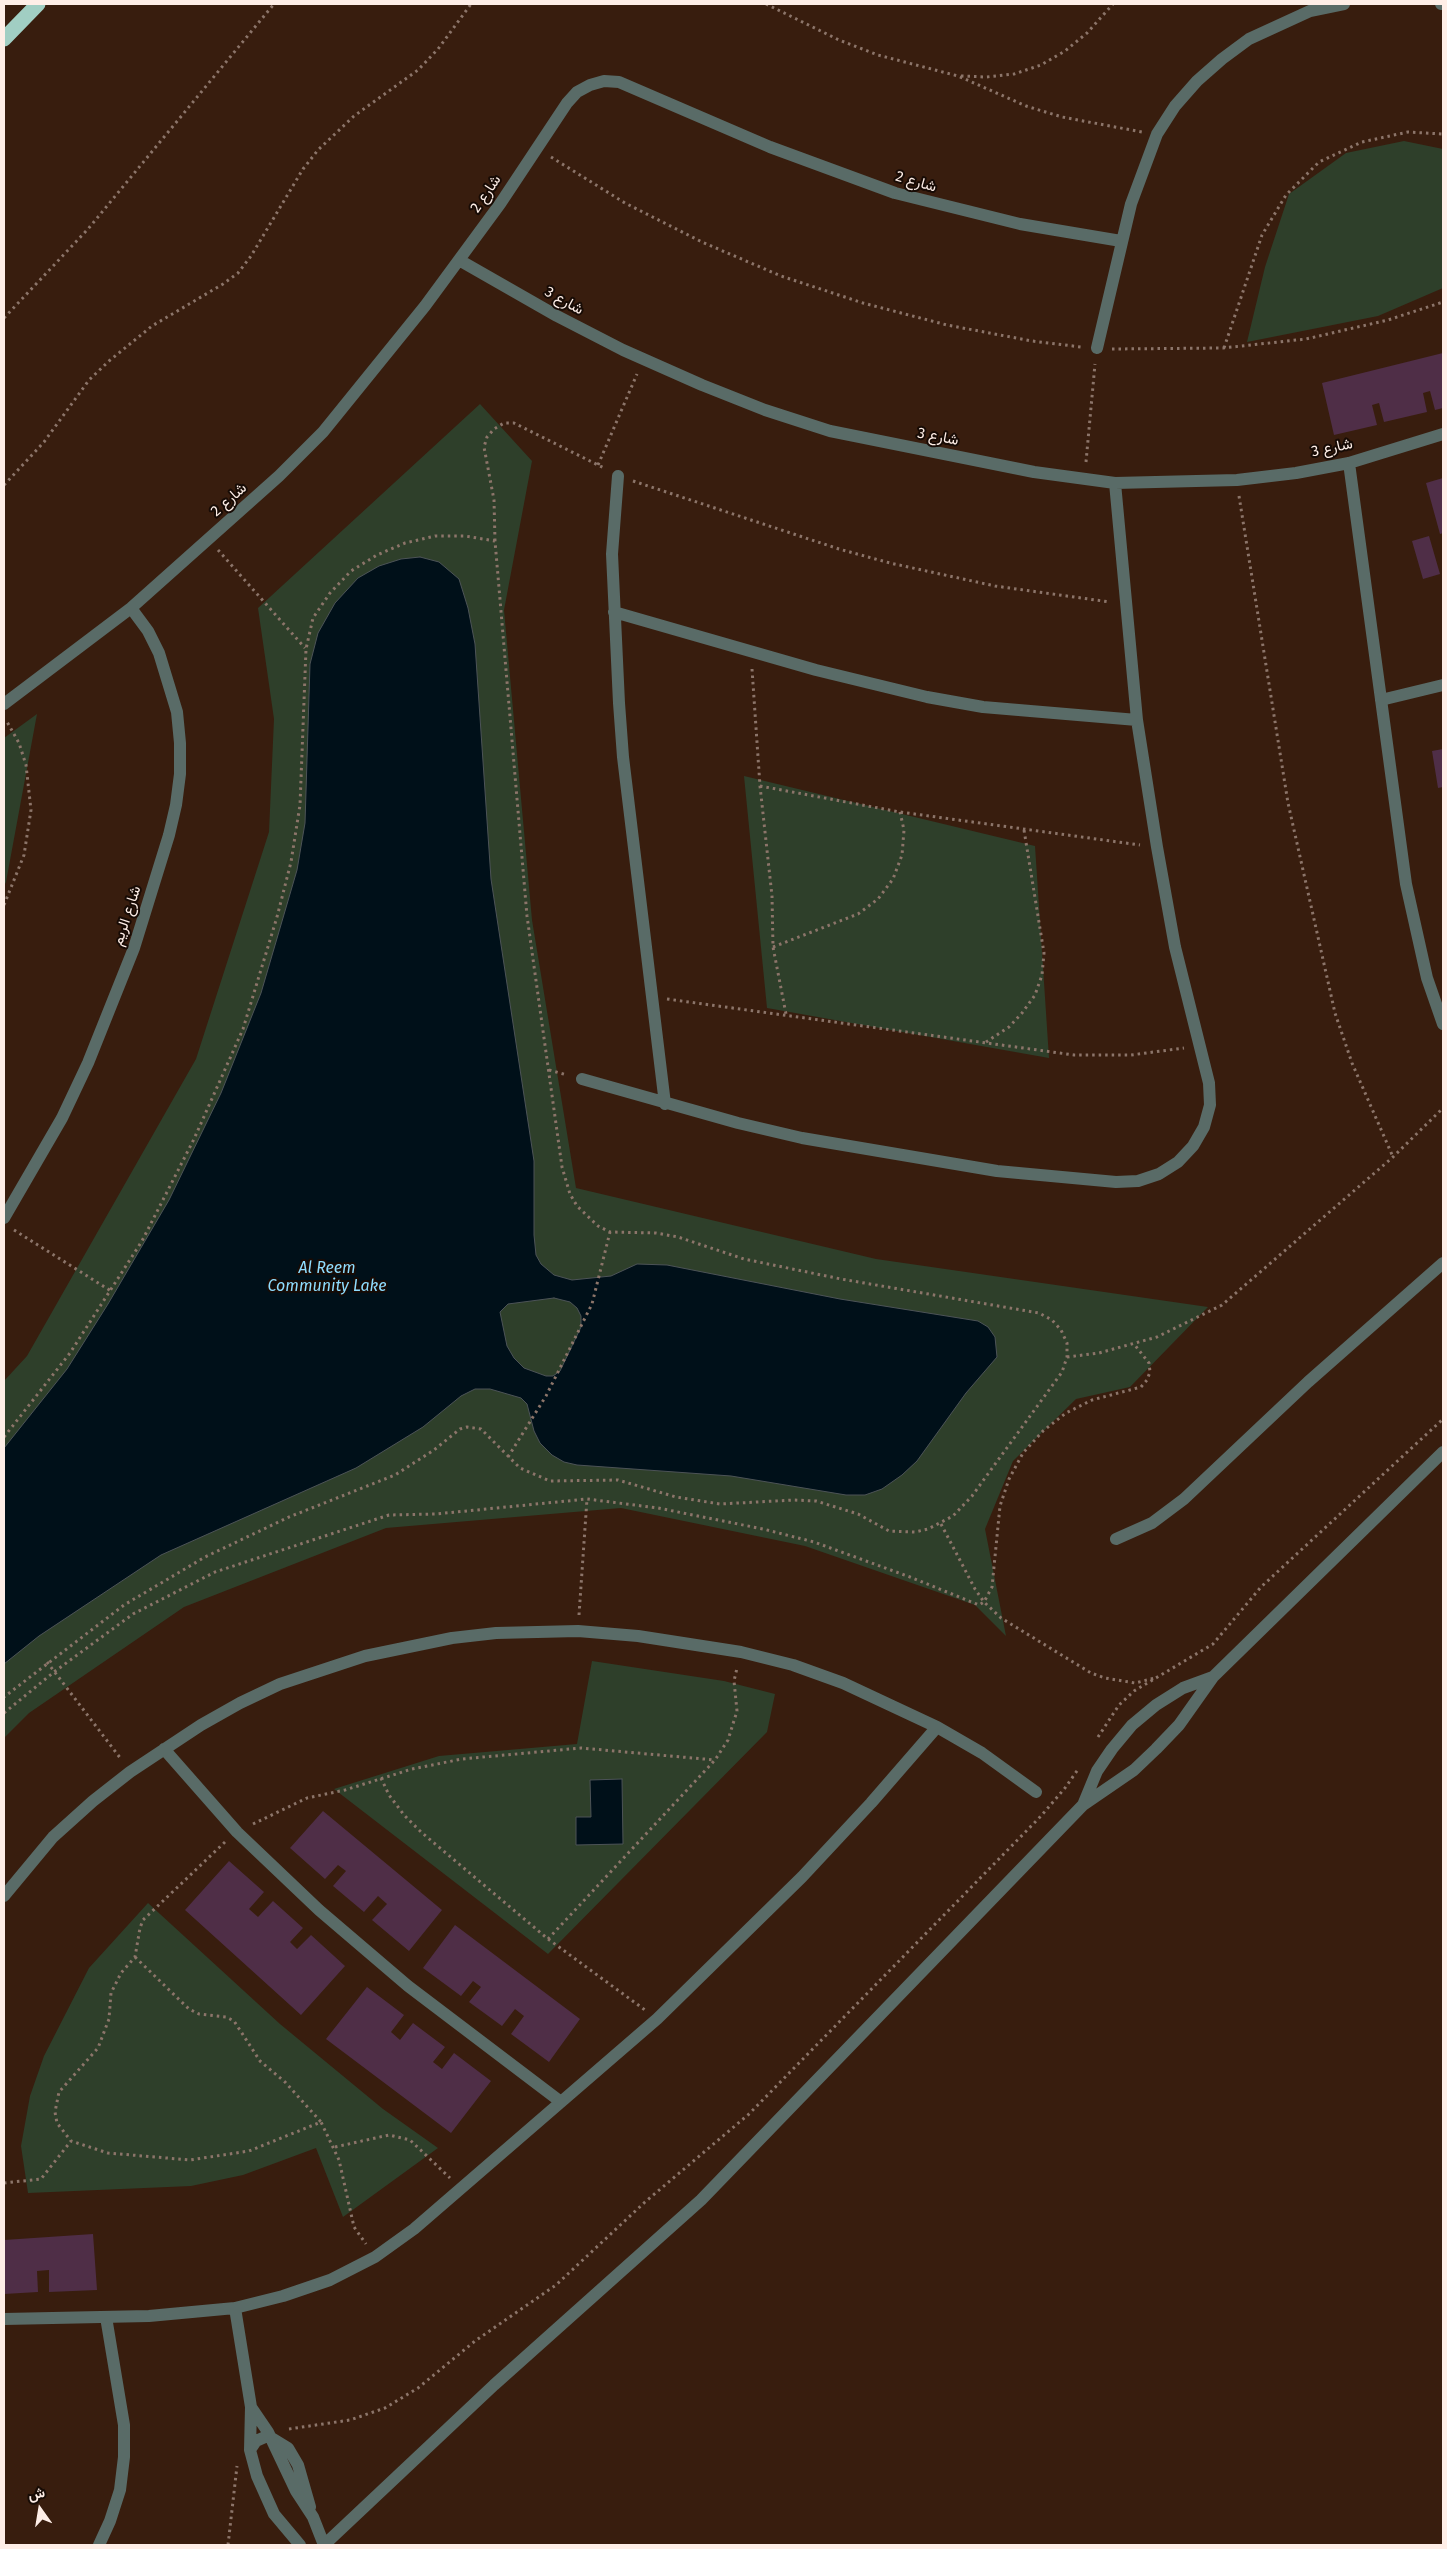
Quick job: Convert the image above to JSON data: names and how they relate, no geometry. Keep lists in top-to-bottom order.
{
  "streets": {
    "street": ["شارع 2", "شارع 3", "شارع الريم"]
  },
  "crossings": [
    ["شارع 2", "شارع 3"],
    ["شارع 2", "شارع الريم"]
  ],
  "water": ["Al Reem Community Lake"],
  "north": "top"
}
